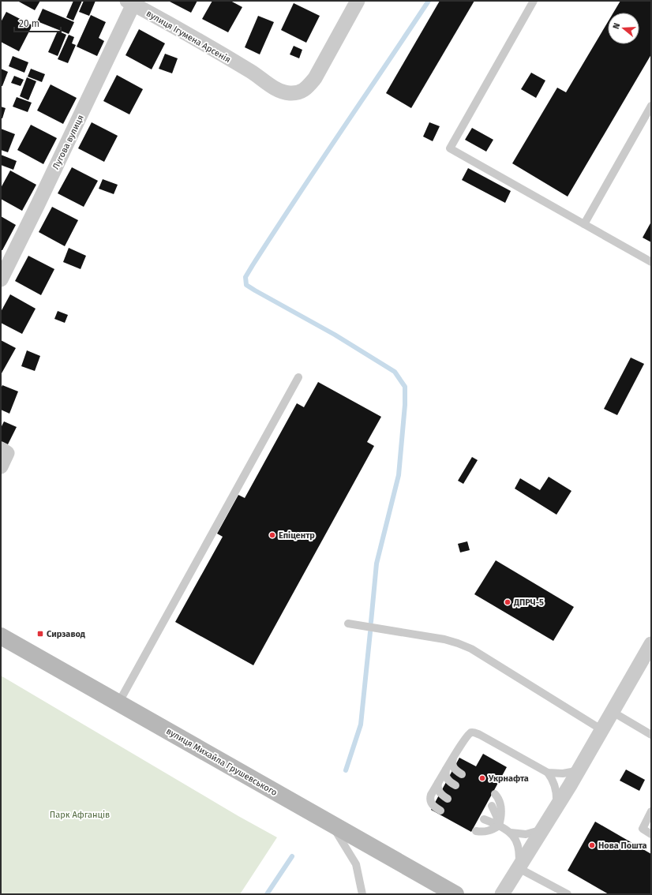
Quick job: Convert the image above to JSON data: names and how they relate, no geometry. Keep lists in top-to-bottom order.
{
  "streets": {
    "main road": ["вулиця Михайла Грушевського"],
    "street": ["вулиця Ігумена Арсенія", "Лугова вулиця"]
  },
  "crossings": [
    ["вулиця Ігумена Арсенія", "Лугова вулиця"]
  ],
  "parks": ["Парк Афганців"],
  "places": {
    "other": [
      "Епіцентр",
      "ДПРЧ-5",
      "Укрнафта",
      "Нова Пошта"
    ],
    "transit": ["Сирзавод"]
  },
  "scale_bar": "20 m",
  "north": "left"
}
